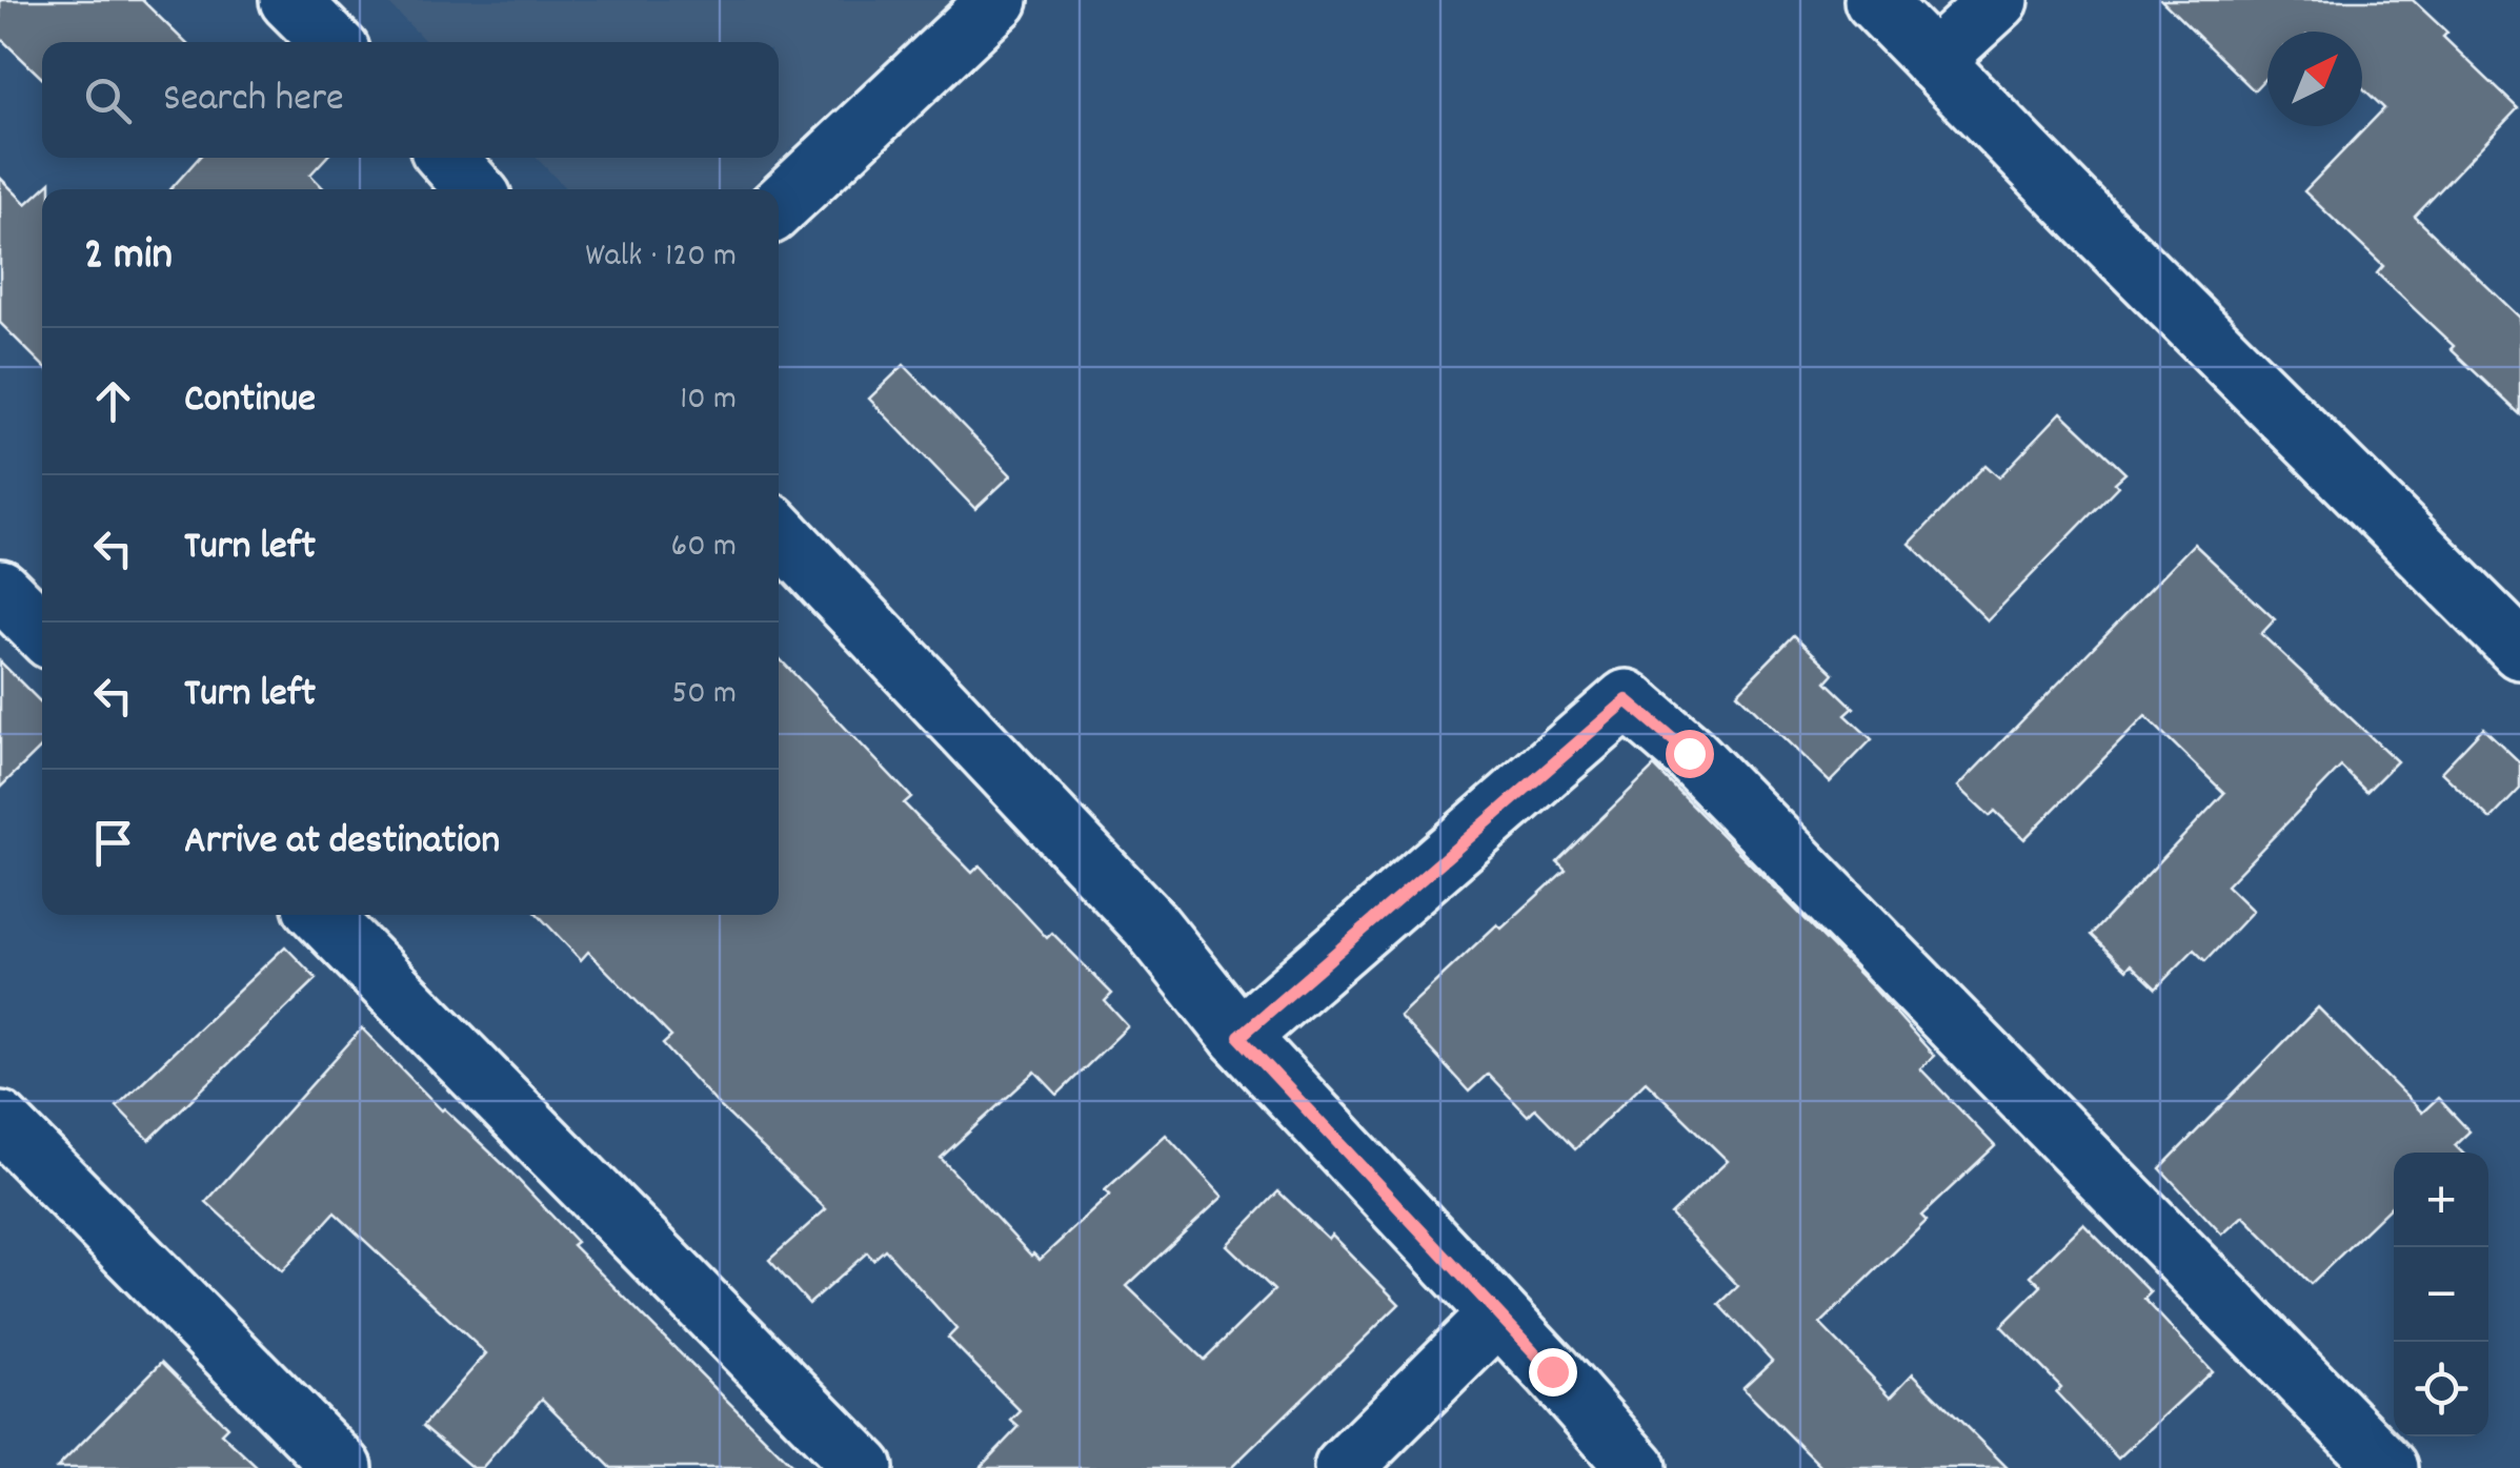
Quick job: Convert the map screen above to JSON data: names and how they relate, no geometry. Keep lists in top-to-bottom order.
{
  "north": "top right",
  "page": {
    "search": "Search here",
    "heading": ["2 min", "Walk · 120 m"],
    "list": [
      ["Continue", "10 m"],
      ["Turn left", "60 m"],
      ["Turn left", "50 m"],
      "Arrive at destination"
    ],
    "map_buttons": ["+", "−"]
  }
}
